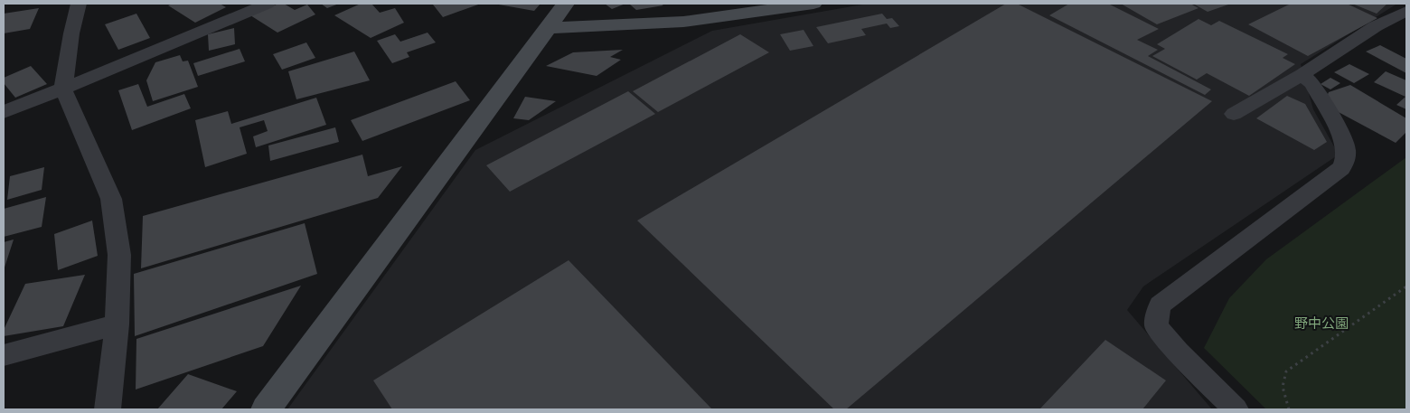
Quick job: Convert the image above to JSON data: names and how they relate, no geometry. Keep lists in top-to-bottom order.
{
  "parks": ["野中公園"]
}
